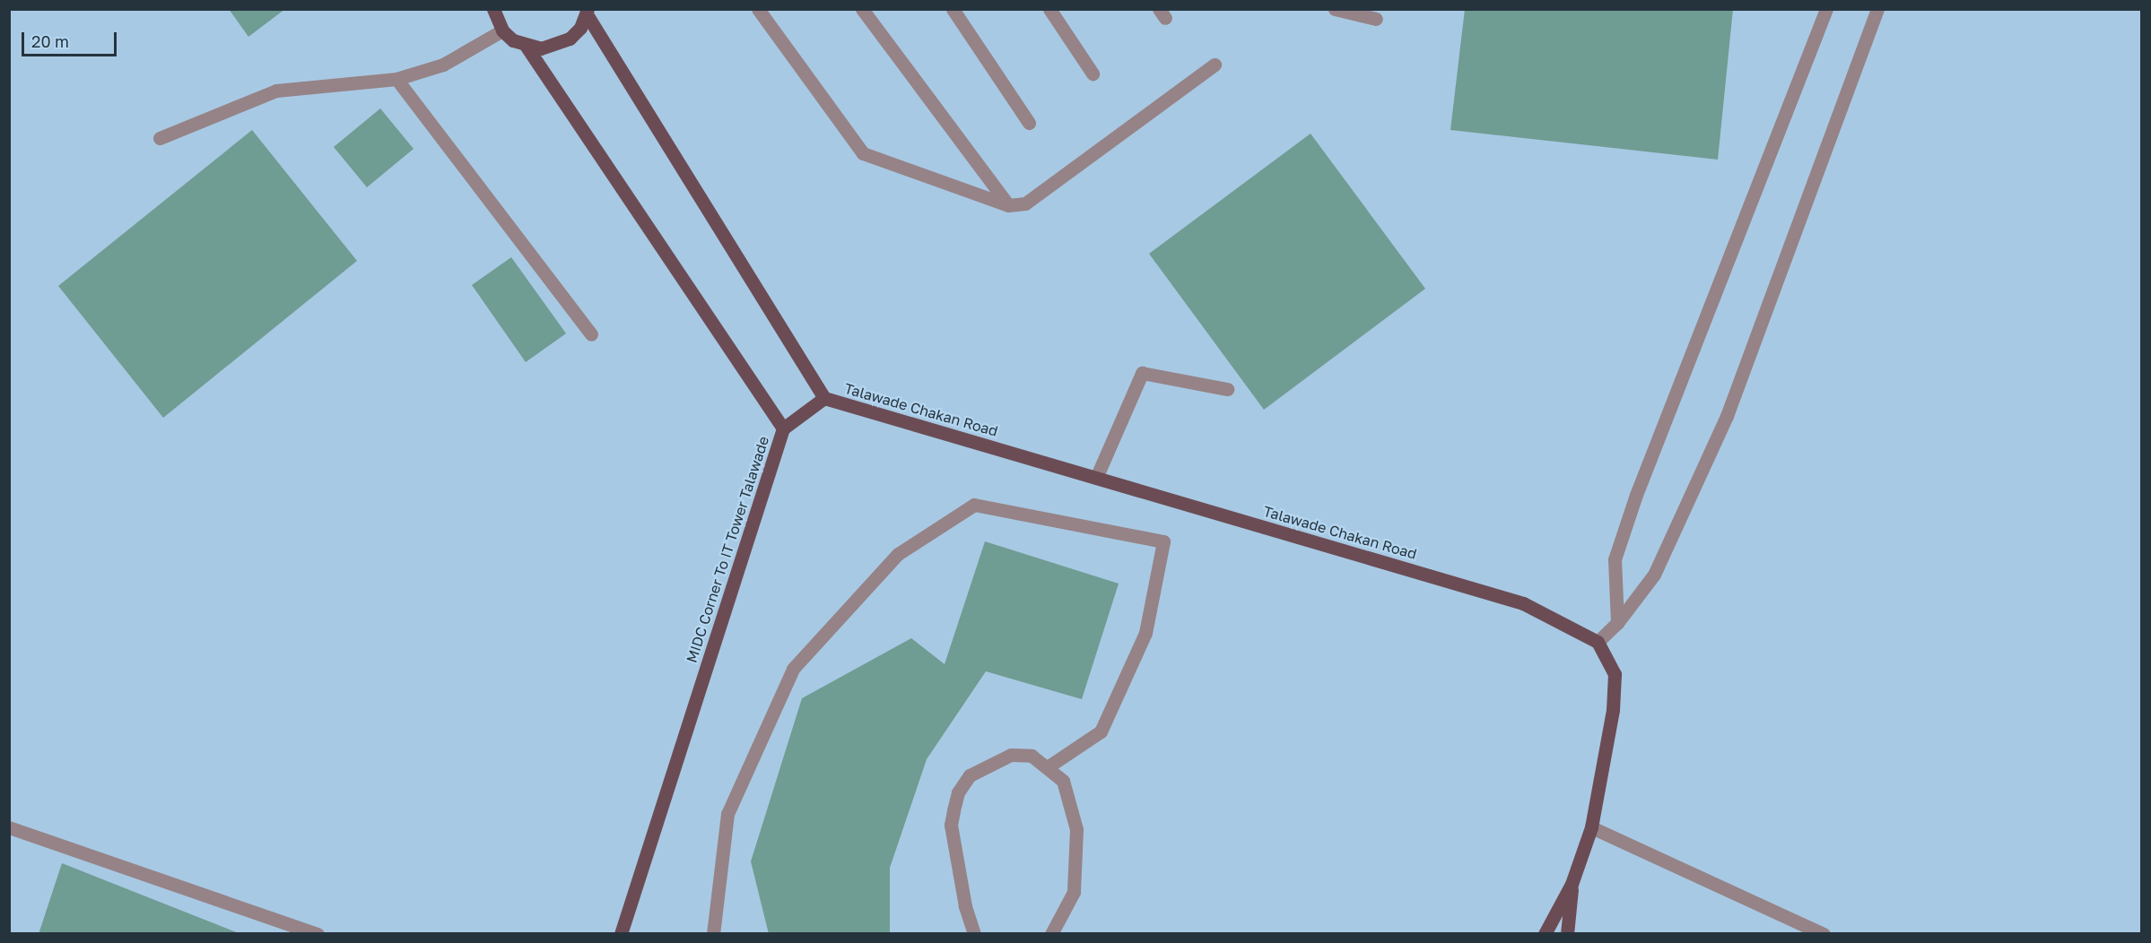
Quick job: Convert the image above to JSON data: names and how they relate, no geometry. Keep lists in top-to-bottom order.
{
  "streets": {
    "main road": ["Talawade Chakan Road", "MIDC Corner To IT Tower Talawade"]
  },
  "scale_bar": "20 m"
}
